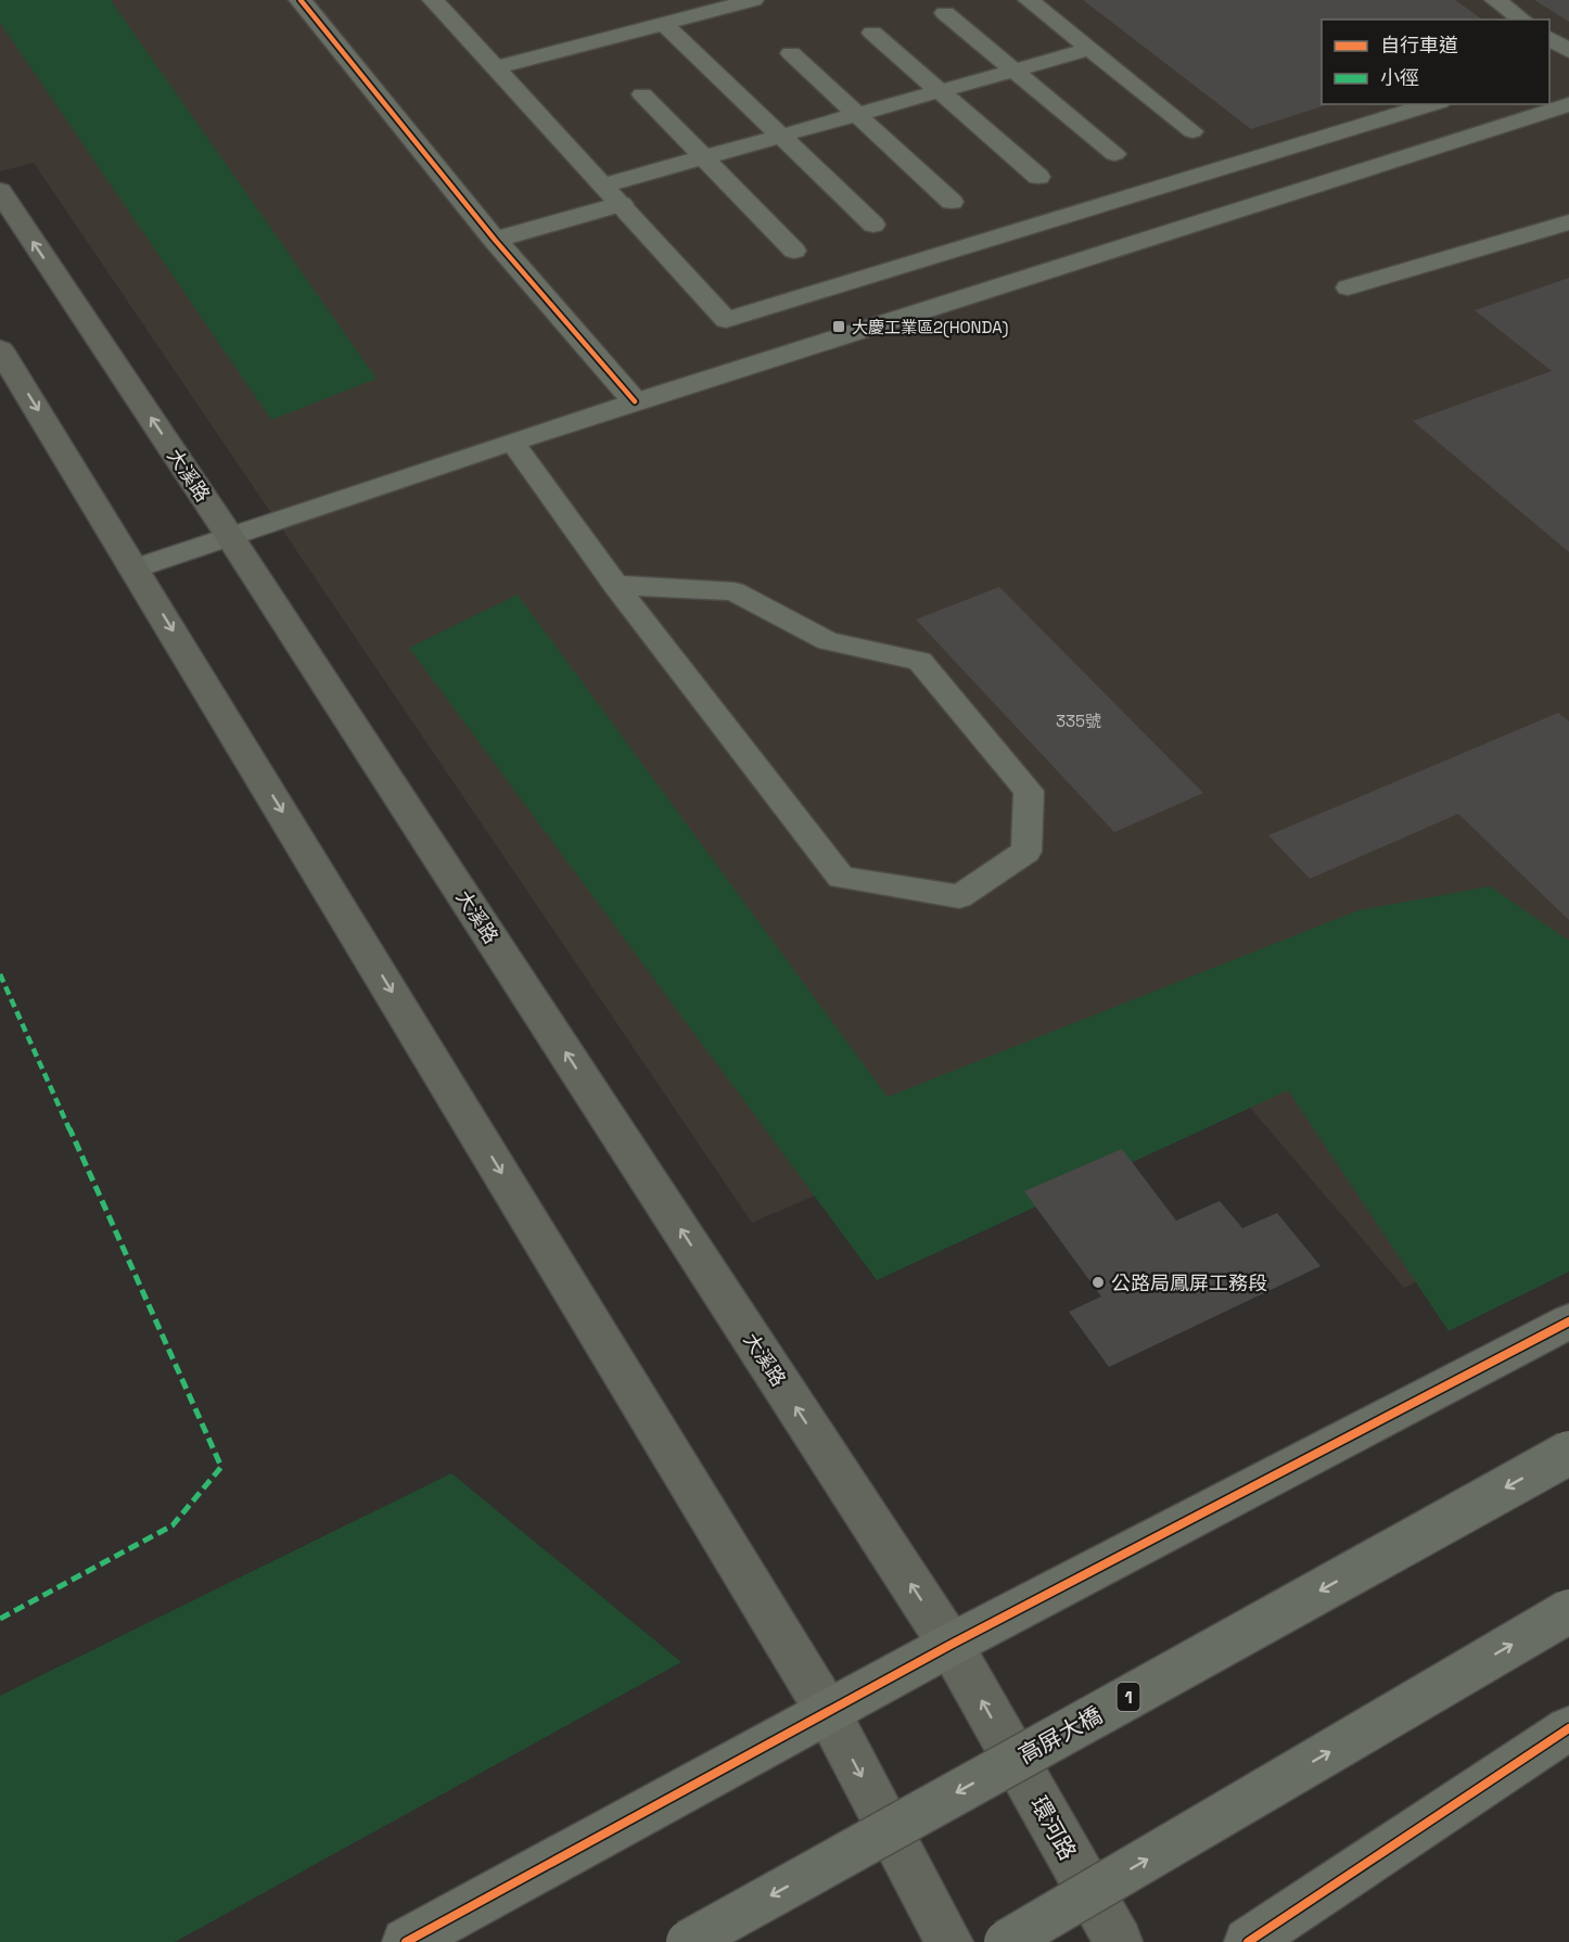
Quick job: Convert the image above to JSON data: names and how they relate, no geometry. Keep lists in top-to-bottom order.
{
  "streets": {
    "main road": [
      "大溪路",
      "1",
      "高屏大橋",
      "環河路"
    ]
  },
  "crossings": [
    ["大溪路", "環河路"]
  ],
  "places": {
    "transit": ["大慶工業區2(HONDA)"],
    "other": ["公路局鳳屏工務段"]
  },
  "house_numbers": ["335號"],
  "legend": ["自行車道", "小徑"]
}
